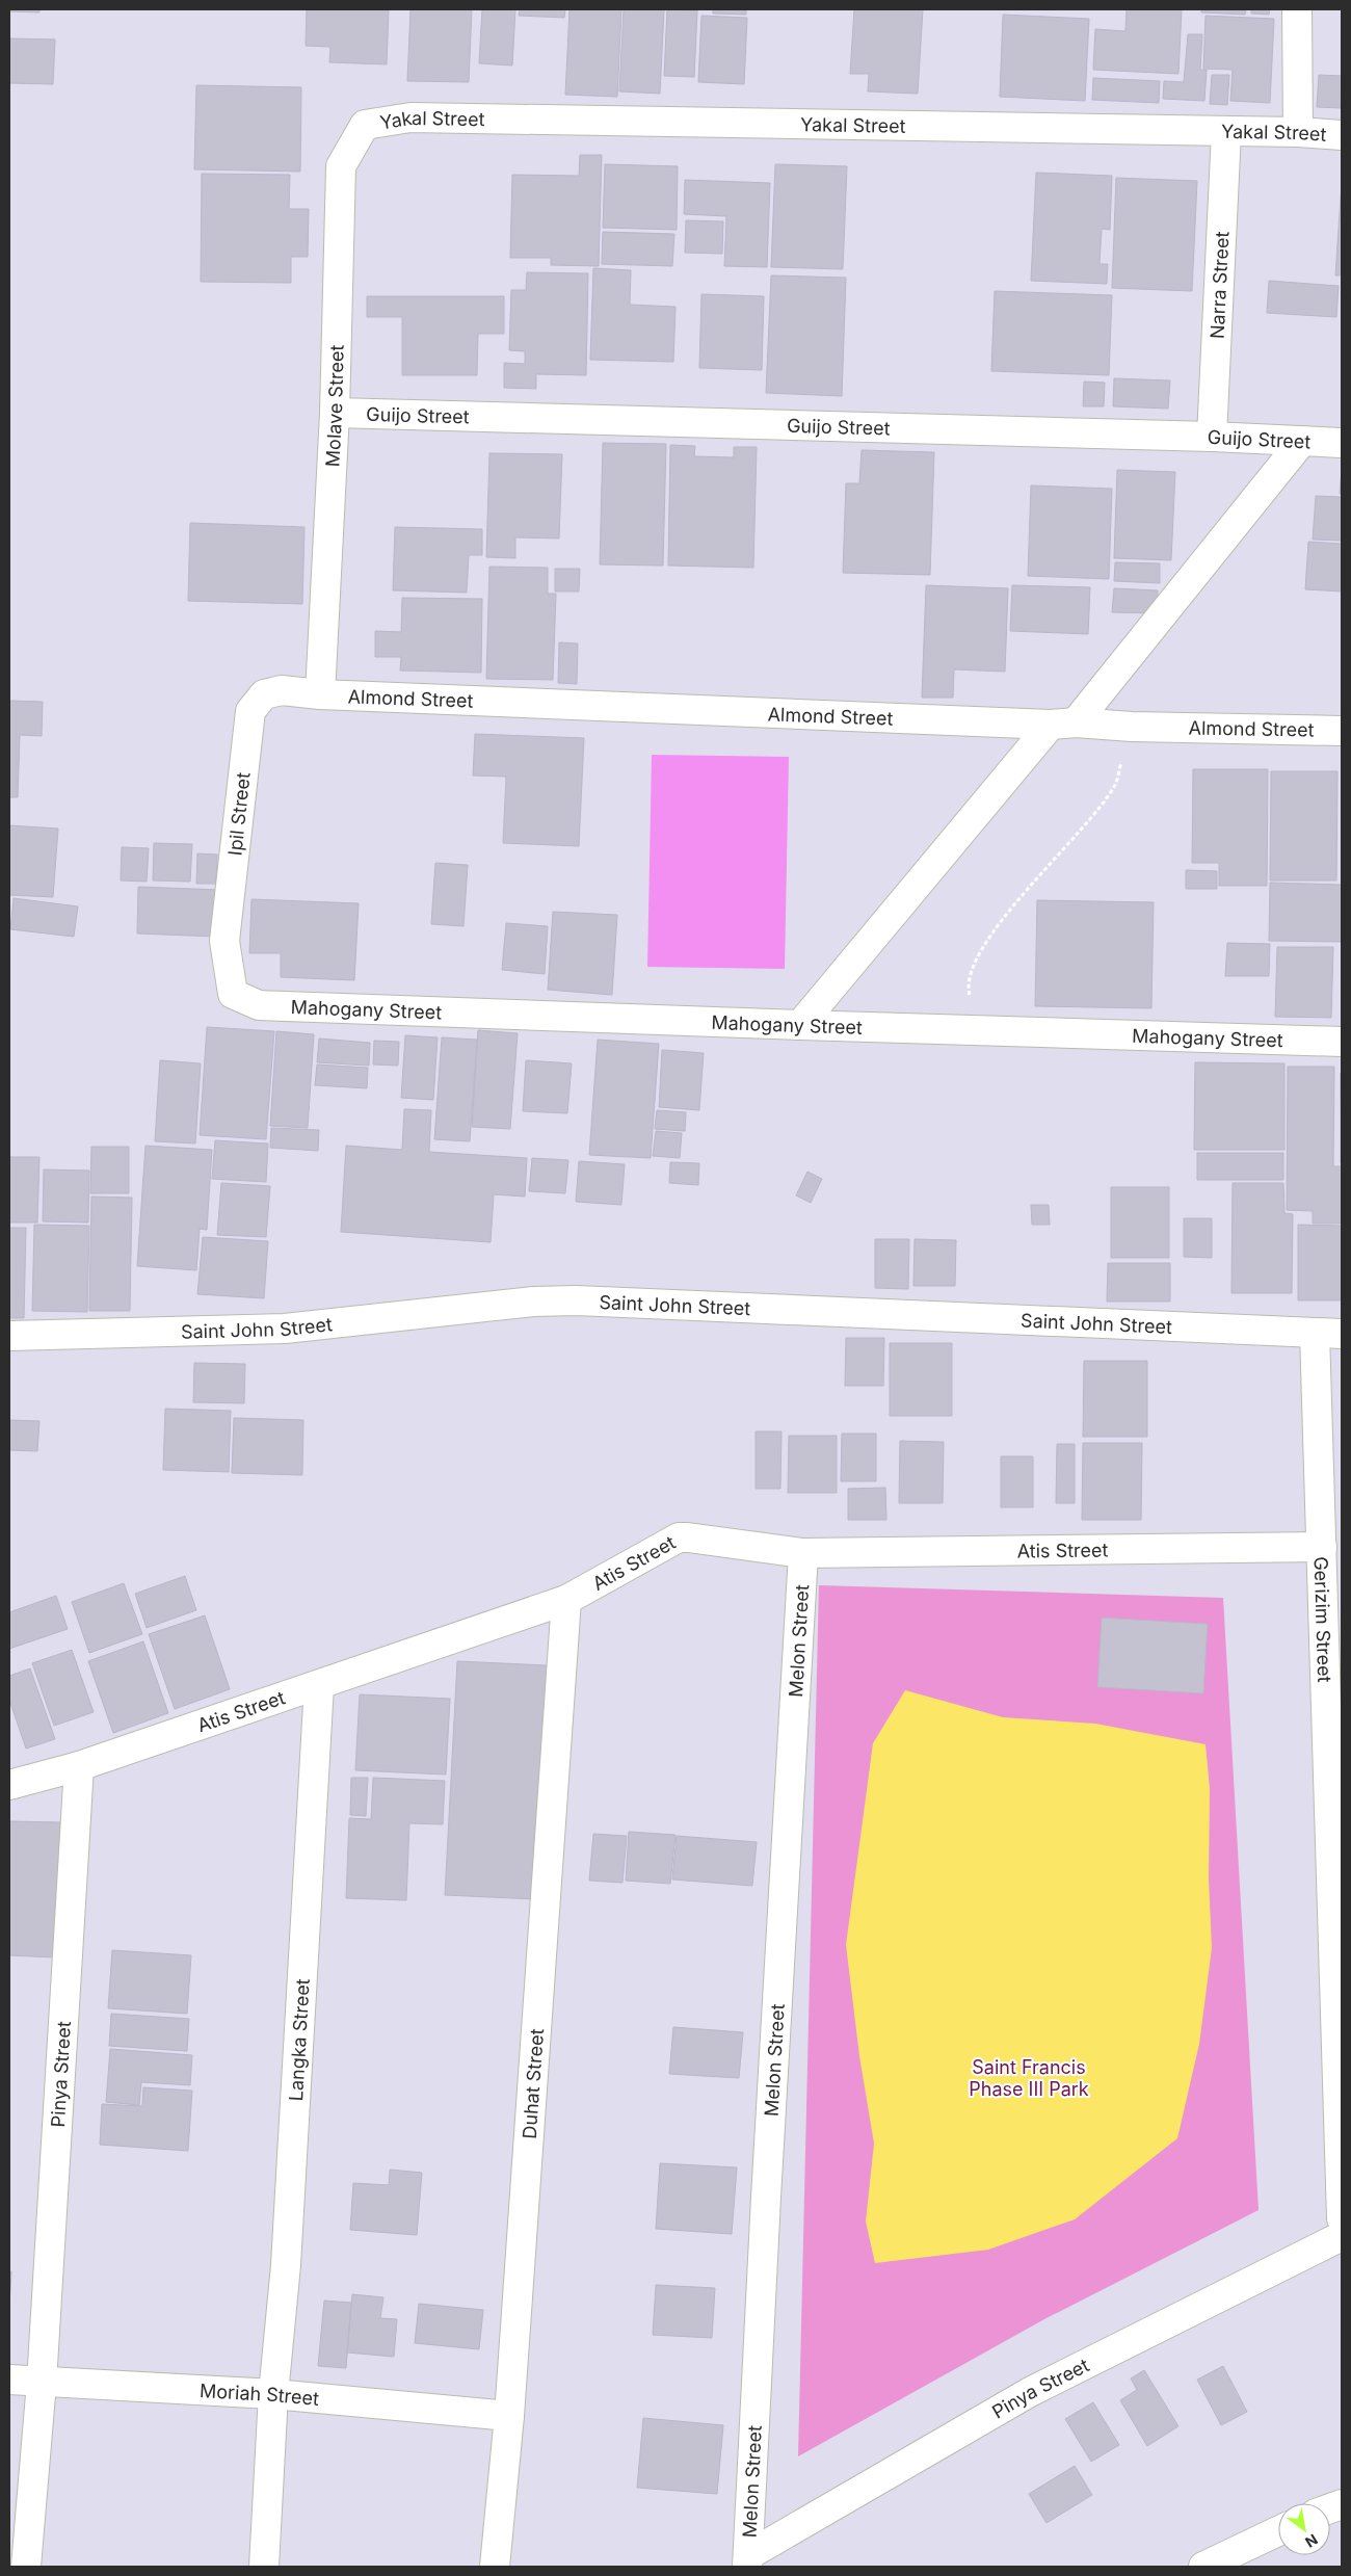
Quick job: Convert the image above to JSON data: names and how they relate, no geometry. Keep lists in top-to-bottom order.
{
  "streets": {
    "street": [
      "Yakal Street",
      "Narra Street",
      "Molave Street",
      "Guijo Street",
      "Almond Street",
      "Ipil Street",
      "Mahogany Street",
      "Saint John Street",
      "Atis Street",
      "Gerizim Street",
      "Melon Street",
      "Langka Street",
      "Pinya Street",
      "Duhat Street",
      "Moriah Street"
    ]
  },
  "crossings": [
    ["Yakal Street", "Narra Street"],
    ["Yakal Street", "Molave Street"],
    ["Narra Street", "Guijo Street"],
    ["Molave Street", "Guijo Street"],
    ["Molave Street", "Almond Street"],
    ["Molave Street", "Ipil Street"],
    ["Almond Street", "Ipil Street"],
    ["Ipil Street", "Mahogany Street"],
    ["Saint John Street", "Gerizim Street"],
    ["Atis Street", "Gerizim Street"],
    ["Atis Street", "Melon Street"],
    ["Atis Street", "Langka Street"],
    ["Atis Street", "Pinya Street"],
    ["Atis Street", "Duhat Street"],
    ["Melon Street", "Pinya Street"],
    ["Langka Street", "Moriah Street"],
    ["Pinya Street", "Moriah Street"],
    ["Duhat Street", "Moriah Street"]
  ],
  "parks": ["Saint Francis Phase III Park"],
  "north": "bottom right"
}
